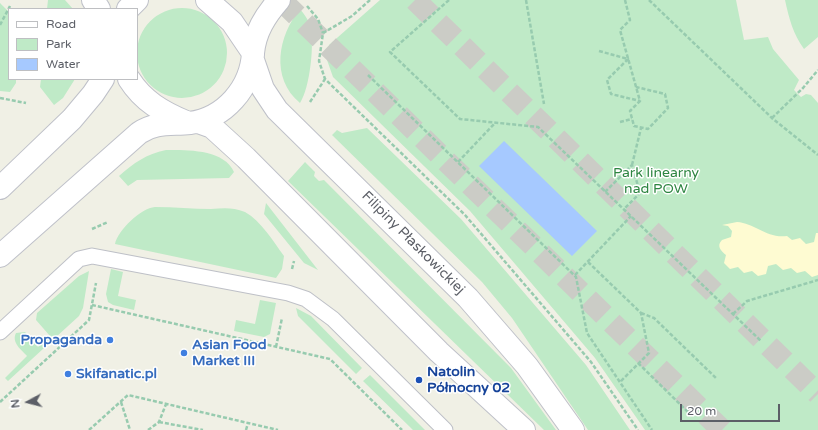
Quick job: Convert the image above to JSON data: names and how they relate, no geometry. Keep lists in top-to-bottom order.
{
  "streets": {
    "main road": ["Filipiny Płaskowickiej"]
  },
  "parks": ["Park linearny nad POW"],
  "places": [
    "Propaganda",
    "Asian Food Market III",
    "Skifanatic.pl",
    "Natolin Północny 02"
  ],
  "legend": ["Road", "Park", "Water"],
  "scale_bar": "20 m",
  "north": "left"
}
